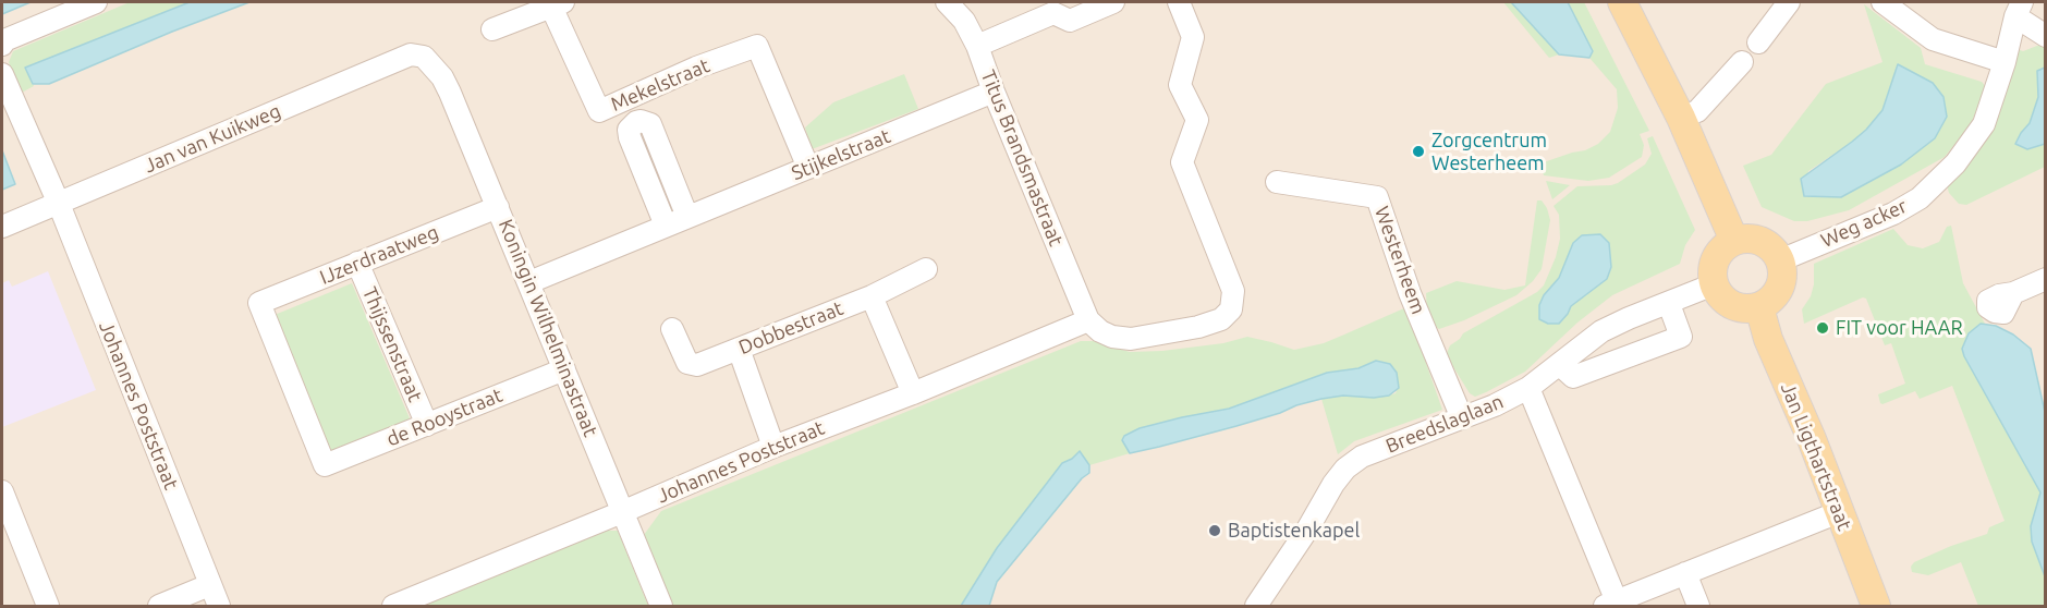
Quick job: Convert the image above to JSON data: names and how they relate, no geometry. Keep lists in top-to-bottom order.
{
  "streets": {
    "main road": ["Jan Ligthartstraat"],
    "street": [
      "Mekelstraat",
      "Jan van Kuikweg",
      "Stijkelstraat",
      "Titus Brandsmastraat",
      "Weg acker",
      "IJzerdraatweg",
      "Westerheem",
      "Koningin Wilhelminastraat",
      "Dobbestraat",
      "Thijssenstraat",
      "Johannes Poststraat",
      "de Rooystraat",
      "Breedslaglaan"
    ]
  },
  "crossings": [
    ["Mekelstraat", "Stijkelstraat"],
    ["Jan van Kuikweg", "Koningin Wilhelminastraat"],
    ["Jan van Kuikweg", "Johannes Poststraat"],
    ["Stijkelstraat", "Titus Brandsmastraat"],
    ["Stijkelstraat", "Koningin Wilhelminastraat"],
    ["Titus Brandsmastraat", "Johannes Poststraat"],
    ["Weg acker", "Breedslaglaan"],
    ["Weg acker", "Jan Ligthartstraat"],
    ["IJzerdraatweg", "Koningin Wilhelminastraat"],
    ["IJzerdraatweg", "Thijssenstraat"],
    ["IJzerdraatweg", "de Rooystraat"],
    ["Westerheem", "Breedslaglaan"],
    ["Koningin Wilhelminastraat", "Johannes Poststraat"],
    ["Koningin Wilhelminastraat", "de Rooystraat"],
    ["Thijssenstraat", "de Rooystraat"],
    ["Breedslaglaan", "Jan Ligthartstraat"]
  ],
  "places": ["Zorgcentrum Westerheem", "FIT voor HAAR", "Baptistenkapel"]
}
